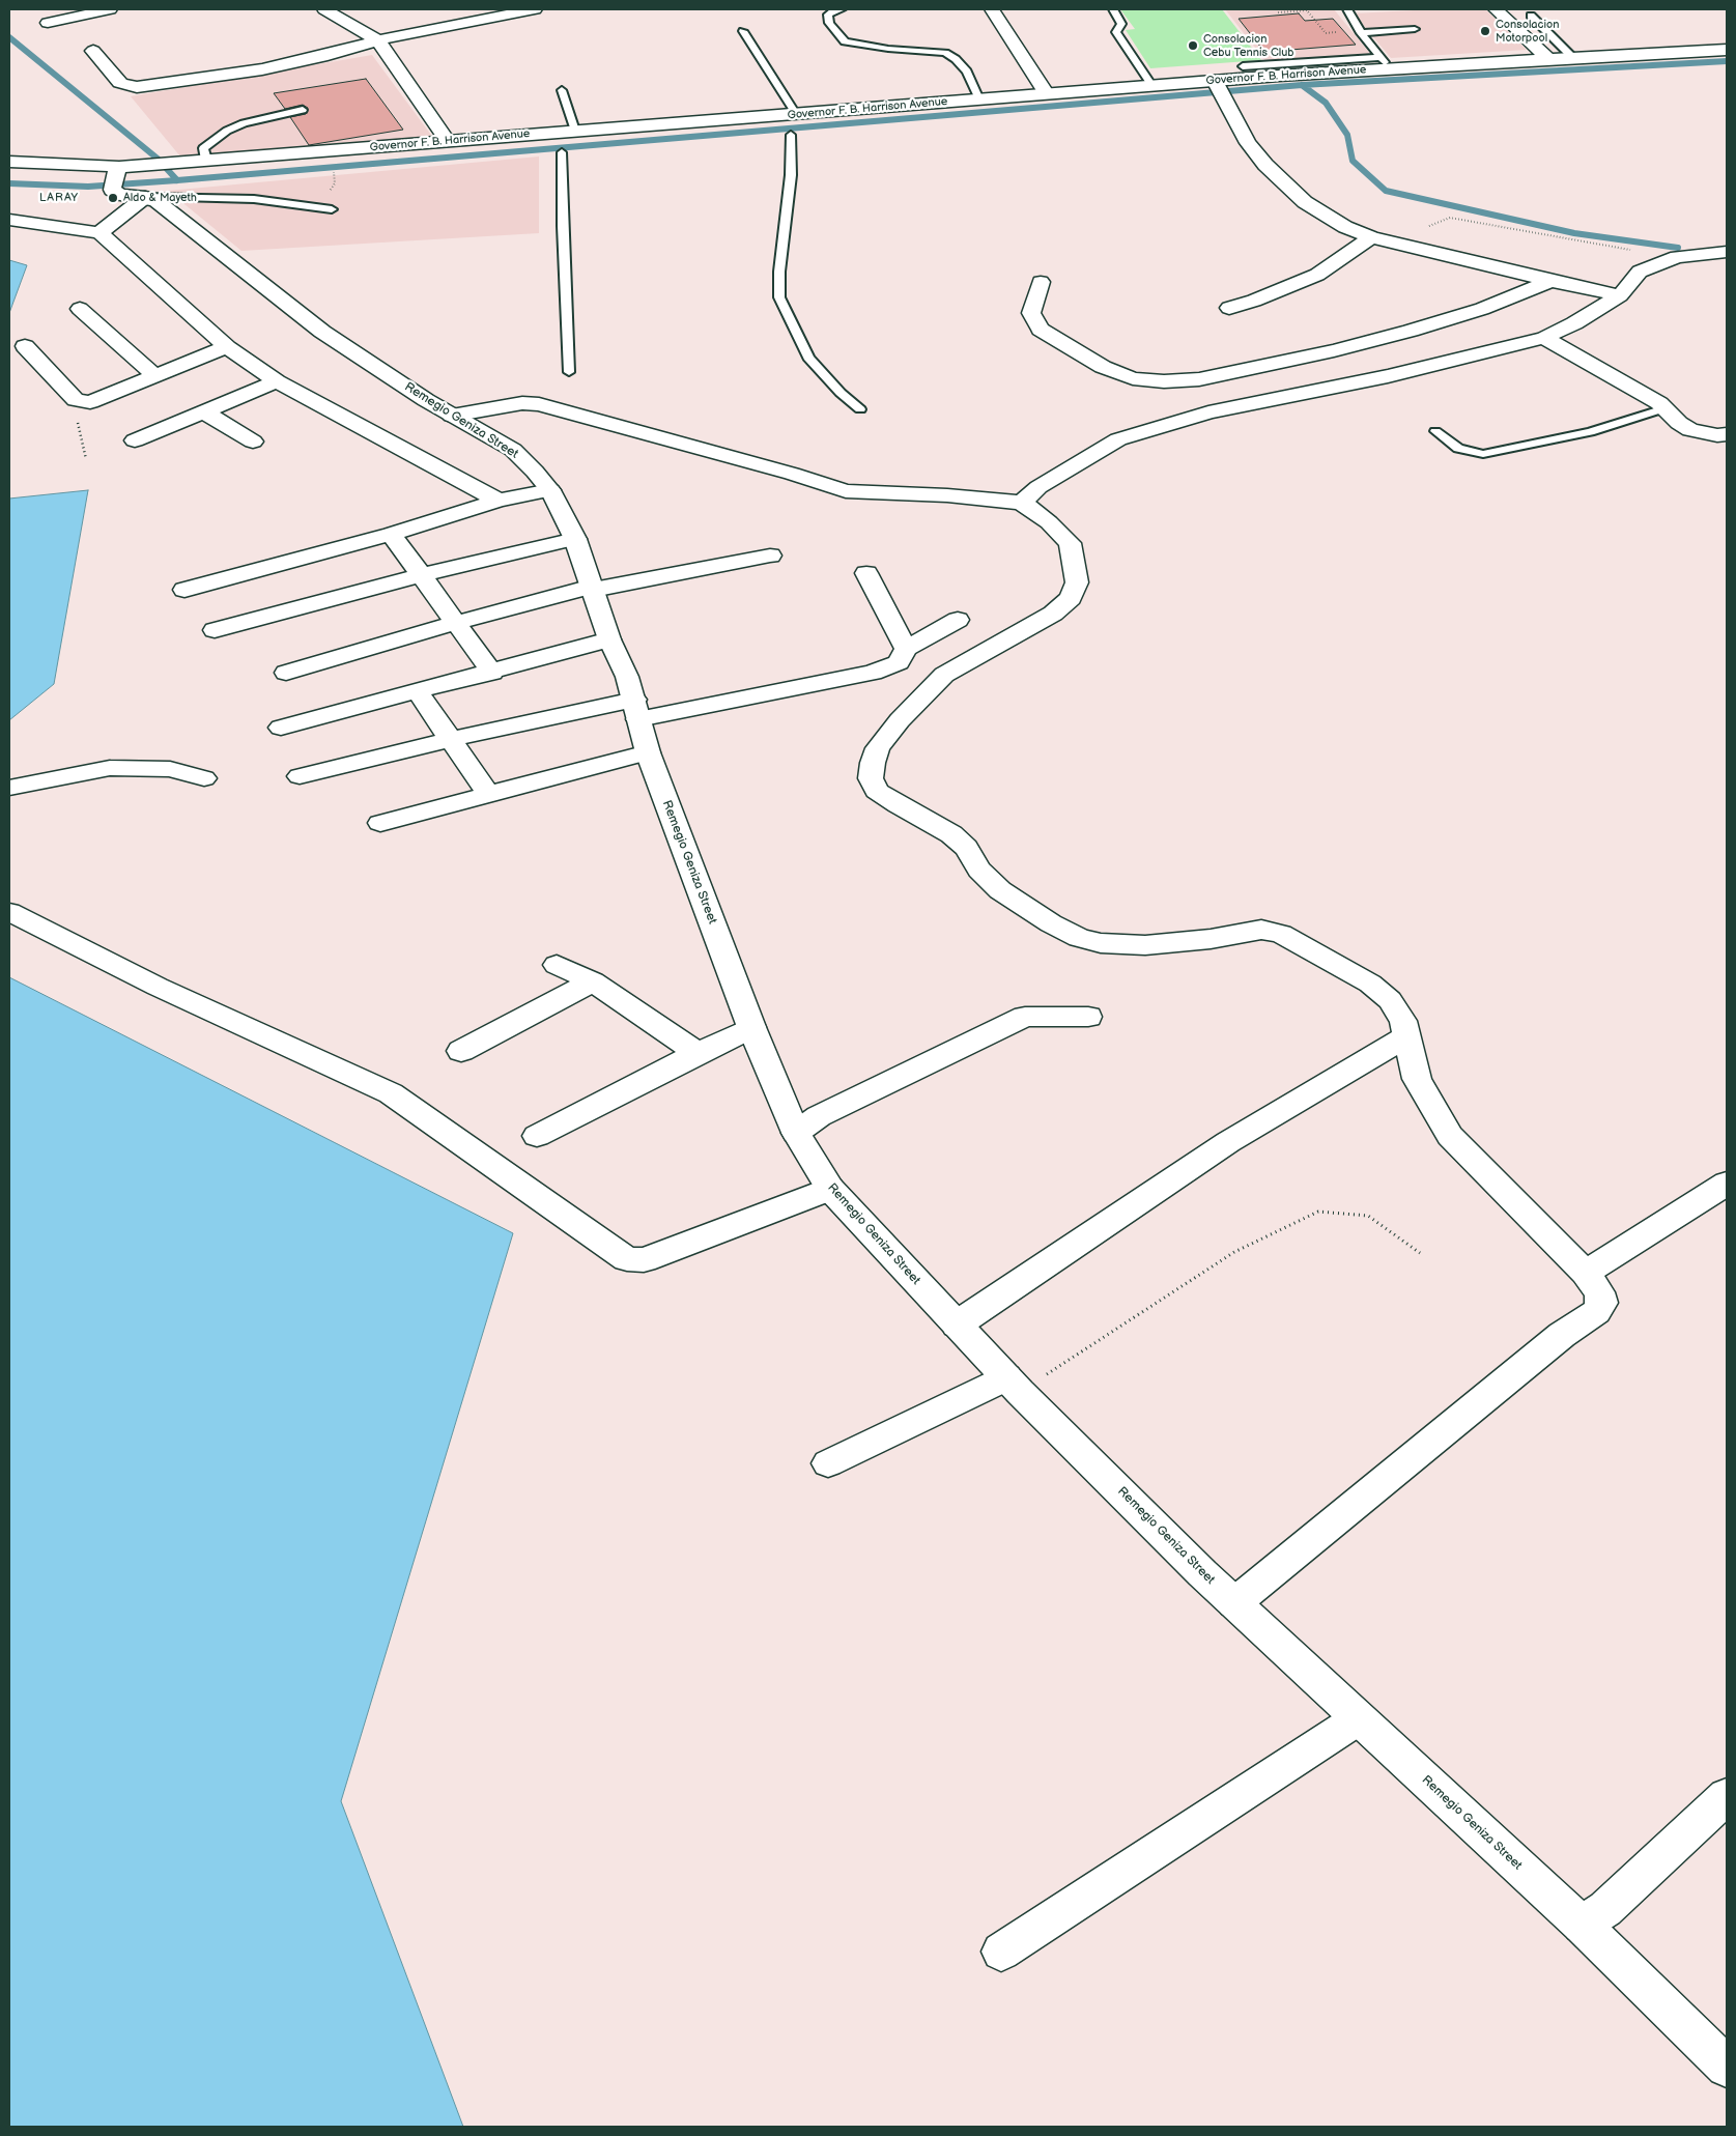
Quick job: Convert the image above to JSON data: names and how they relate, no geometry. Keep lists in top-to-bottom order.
{
  "streets": {
    "street": ["Governor F. B. Harrison Avenue", "Remegio Geniza Street"]
  },
  "crossings": [
    ["Governor F. B. Harrison Avenue", "Remegio Geniza Street"]
  ],
  "districts": ["LARAY"],
  "places": ["Consolacion Motorpool", "Consolacion Cebu Tennis Club", "Aldo & Mayeth"]
}
